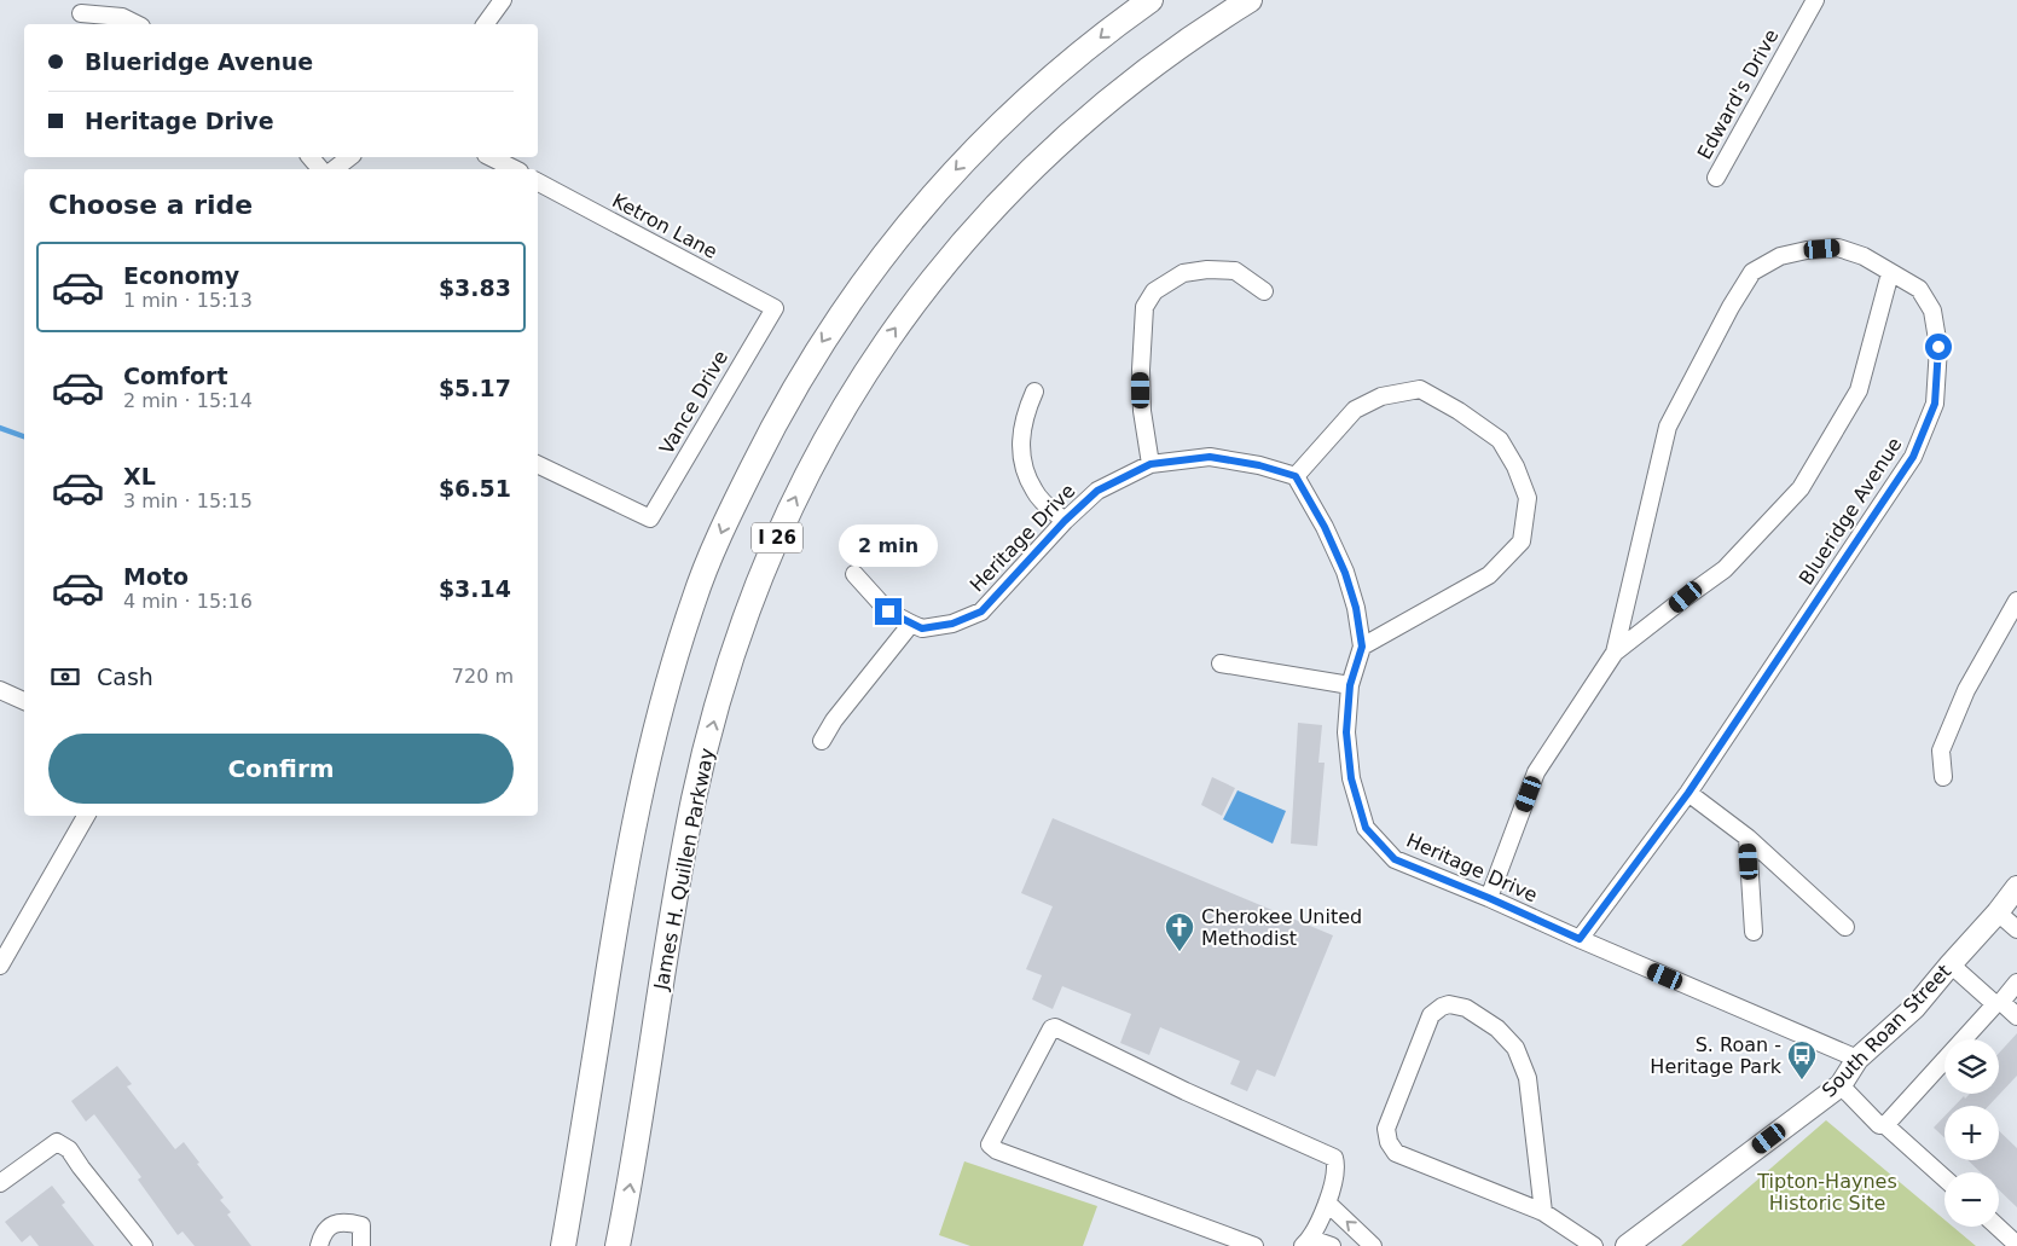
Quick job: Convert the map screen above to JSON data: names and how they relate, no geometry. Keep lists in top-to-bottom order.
{
  "streets": {
    "highway": ["I 26", "James H. Quillen Parkway"],
    "main road": ["South Roan Street"],
    "street": [
      "Edward's Drive",
      "Ketron Lane",
      "Vance Drive",
      "Blueridge Avenue",
      "Heritage Drive"
    ]
  },
  "crossings": [
    ["Ketron Lane", "Vance Drive"],
    ["Blueridge Avenue", "Heritage Drive"],
    ["Heritage Drive", "South Roan Street"]
  ],
  "parks": ["Tipton-Haynes Historic Site"],
  "places": {
    "church": ["Cherokee United Methodist"],
    "bus stop": ["S. Roan - Heritage Park"]
  },
  "page": {
    "banner": ["Blueridge Avenue", "Heritage Drive"],
    "heading": "Choose a ride",
    "list": [
      {
        "name": "Economy",
        "note": "1 min · 15:13",
        "value": "$3.83"
      },
      {
        "name": "Comfort",
        "note": "2 min · 15:14",
        "value": "$5.17"
      },
      {
        "name": "XL",
        "note": "3 min · 15:15",
        "value": "$6.51"
      },
      {
        "name": "Moto",
        "note": "4 min · 15:16",
        "value": "$3.14"
      }
    ],
    "bubble": "2 min",
    "pay": ["Cash", "720 m"],
    "buttons": "Confirm",
    "map_buttons": ["+", "−"]
  }
}
